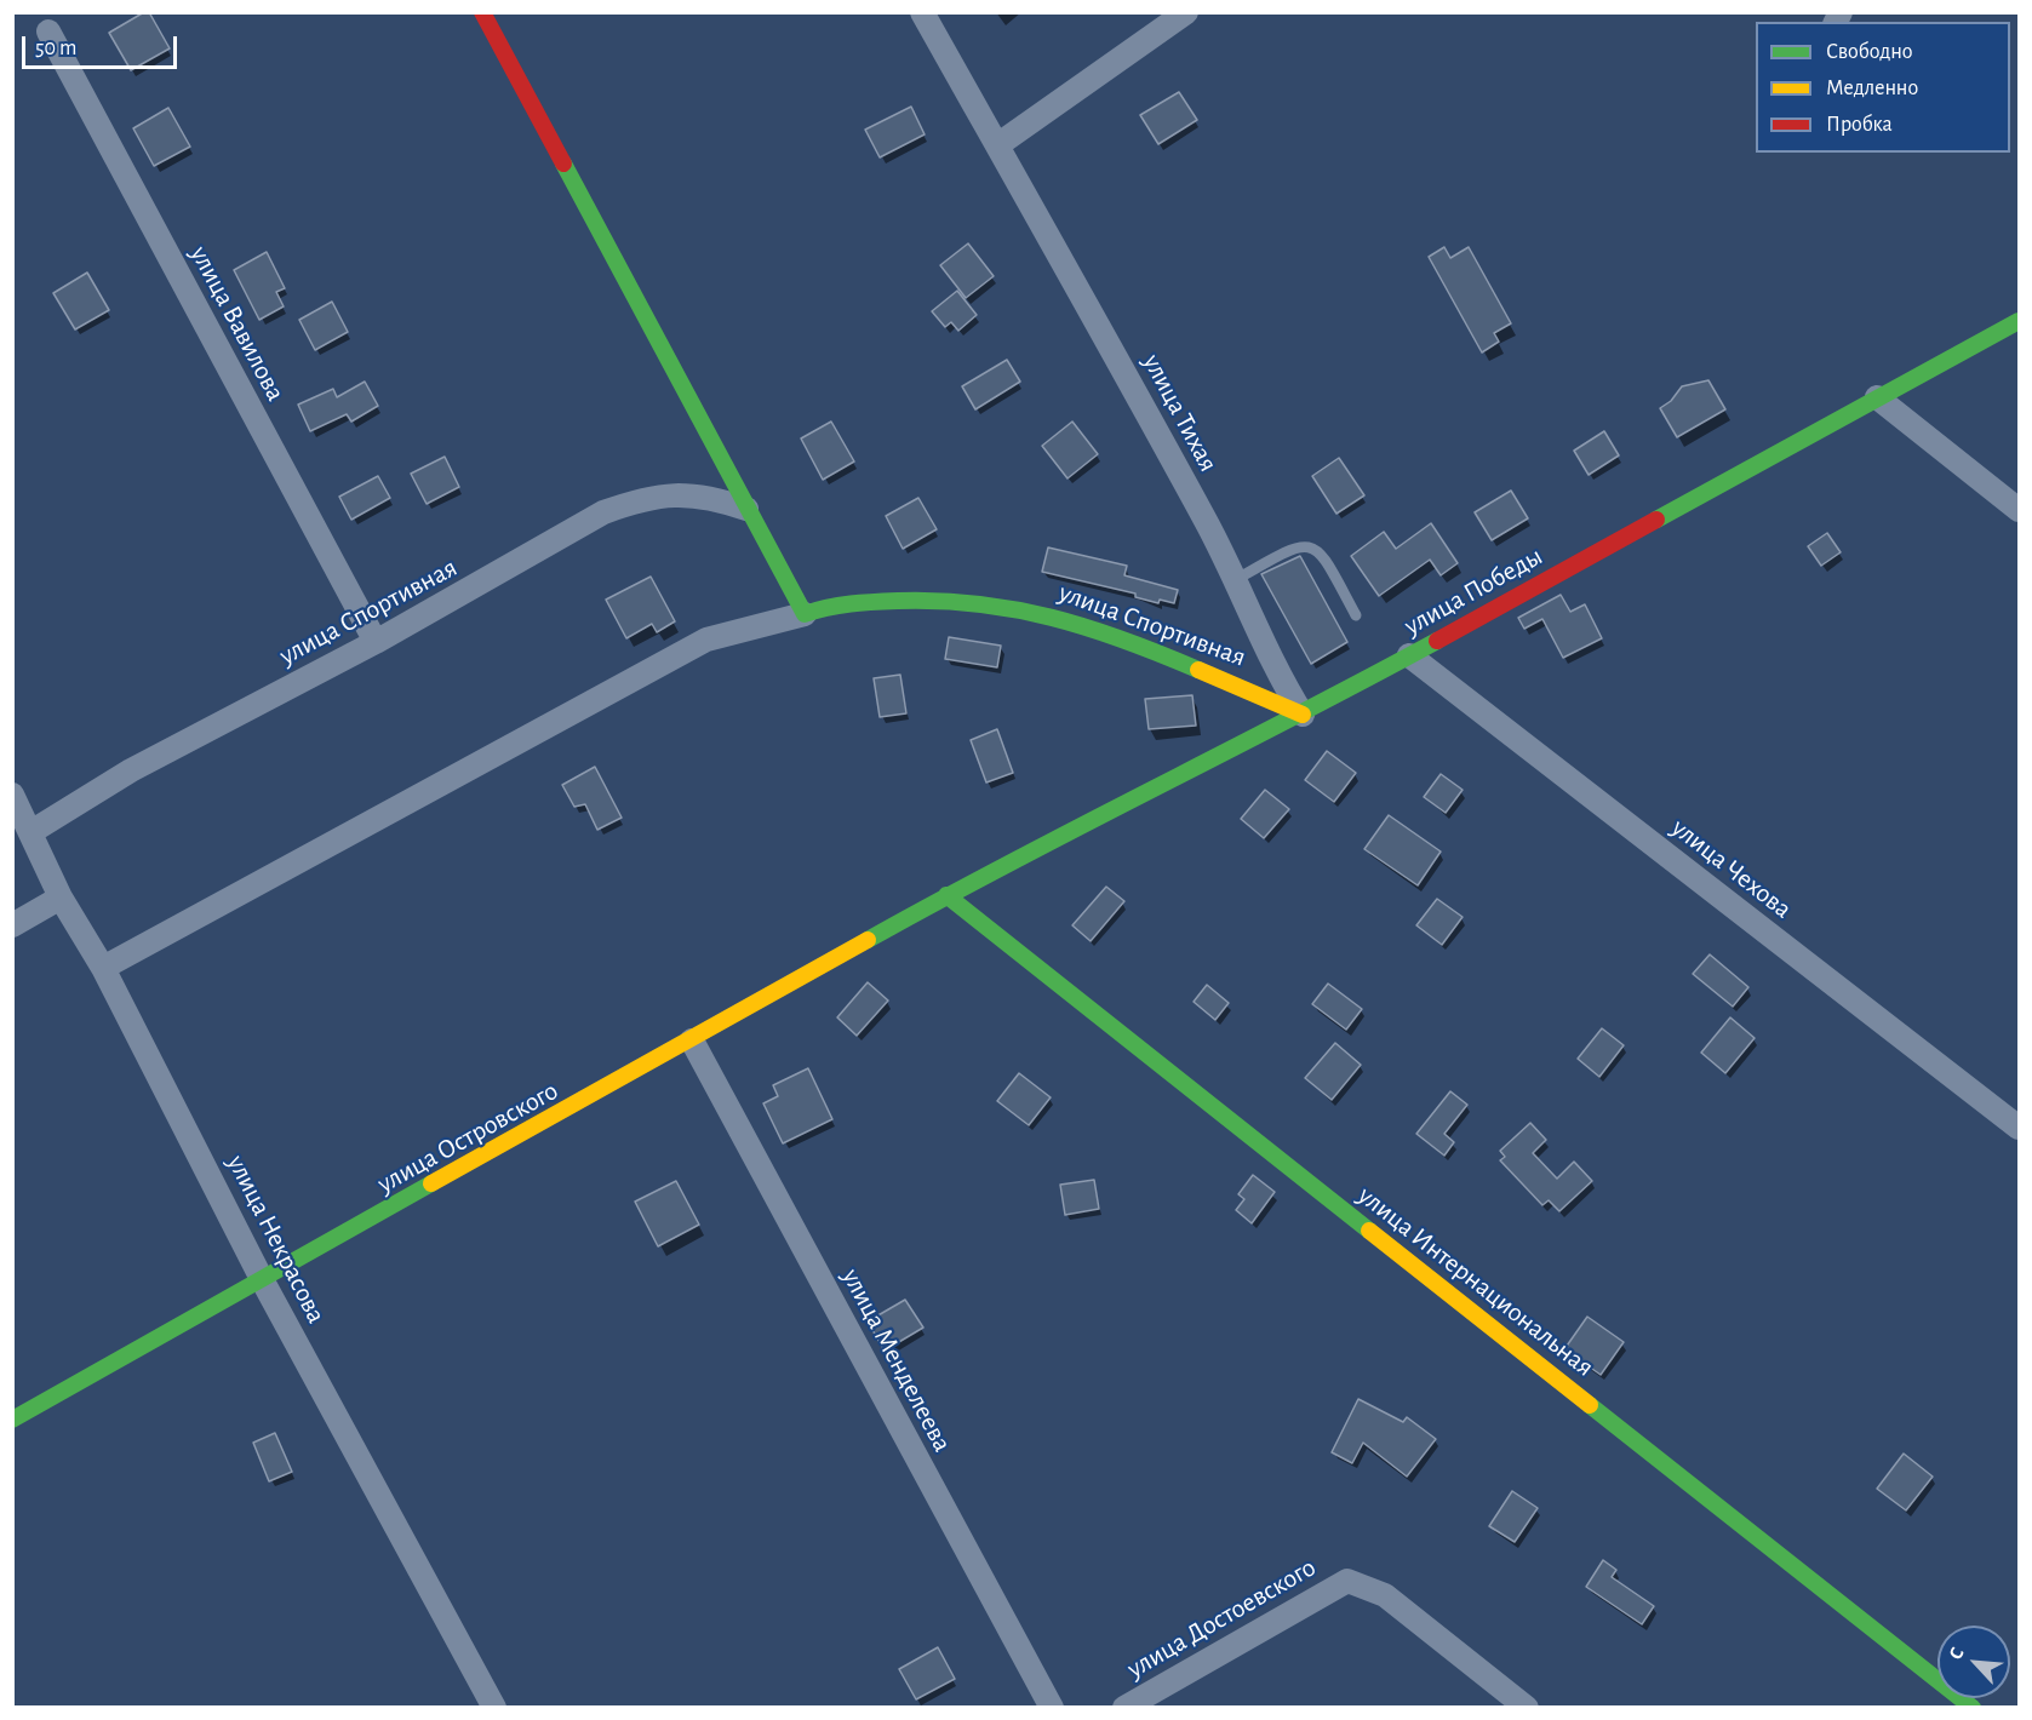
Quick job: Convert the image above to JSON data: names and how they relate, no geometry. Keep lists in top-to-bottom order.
{
  "streets": {
    "street": [
      "улица Вавилова",
      "улица Тихая",
      "улица Победы",
      "улица Спортивная",
      "улица Чехова",
      "улица Островского",
      "улица Некрасова",
      "улица Интернациональная",
      "улица Менделеева",
      "улица Достоевского"
    ]
  },
  "crossings": [
    ["улица Вавилова", "улица Спортивная"],
    ["улица Тихая", "улица Победы"],
    ["улица Тихая", "улица Спортивная"],
    ["улица Победы", "улица Спортивная"],
    ["улица Победы", "улица Чехова"],
    ["улица Победы", "улица Островского"],
    ["улица Победы", "улица Интернациональная"],
    ["улица Спортивная", "улица Некрасова"],
    ["улица Островского", "улица Некрасова"],
    ["улица Островского", "улица Интернациональная"],
    ["улица Островского", "улица Менделеева"]
  ],
  "legend": ["Свободно", "Медленно", "Пробка"],
  "scale_bar": "50 m",
  "north": "top left"
}
